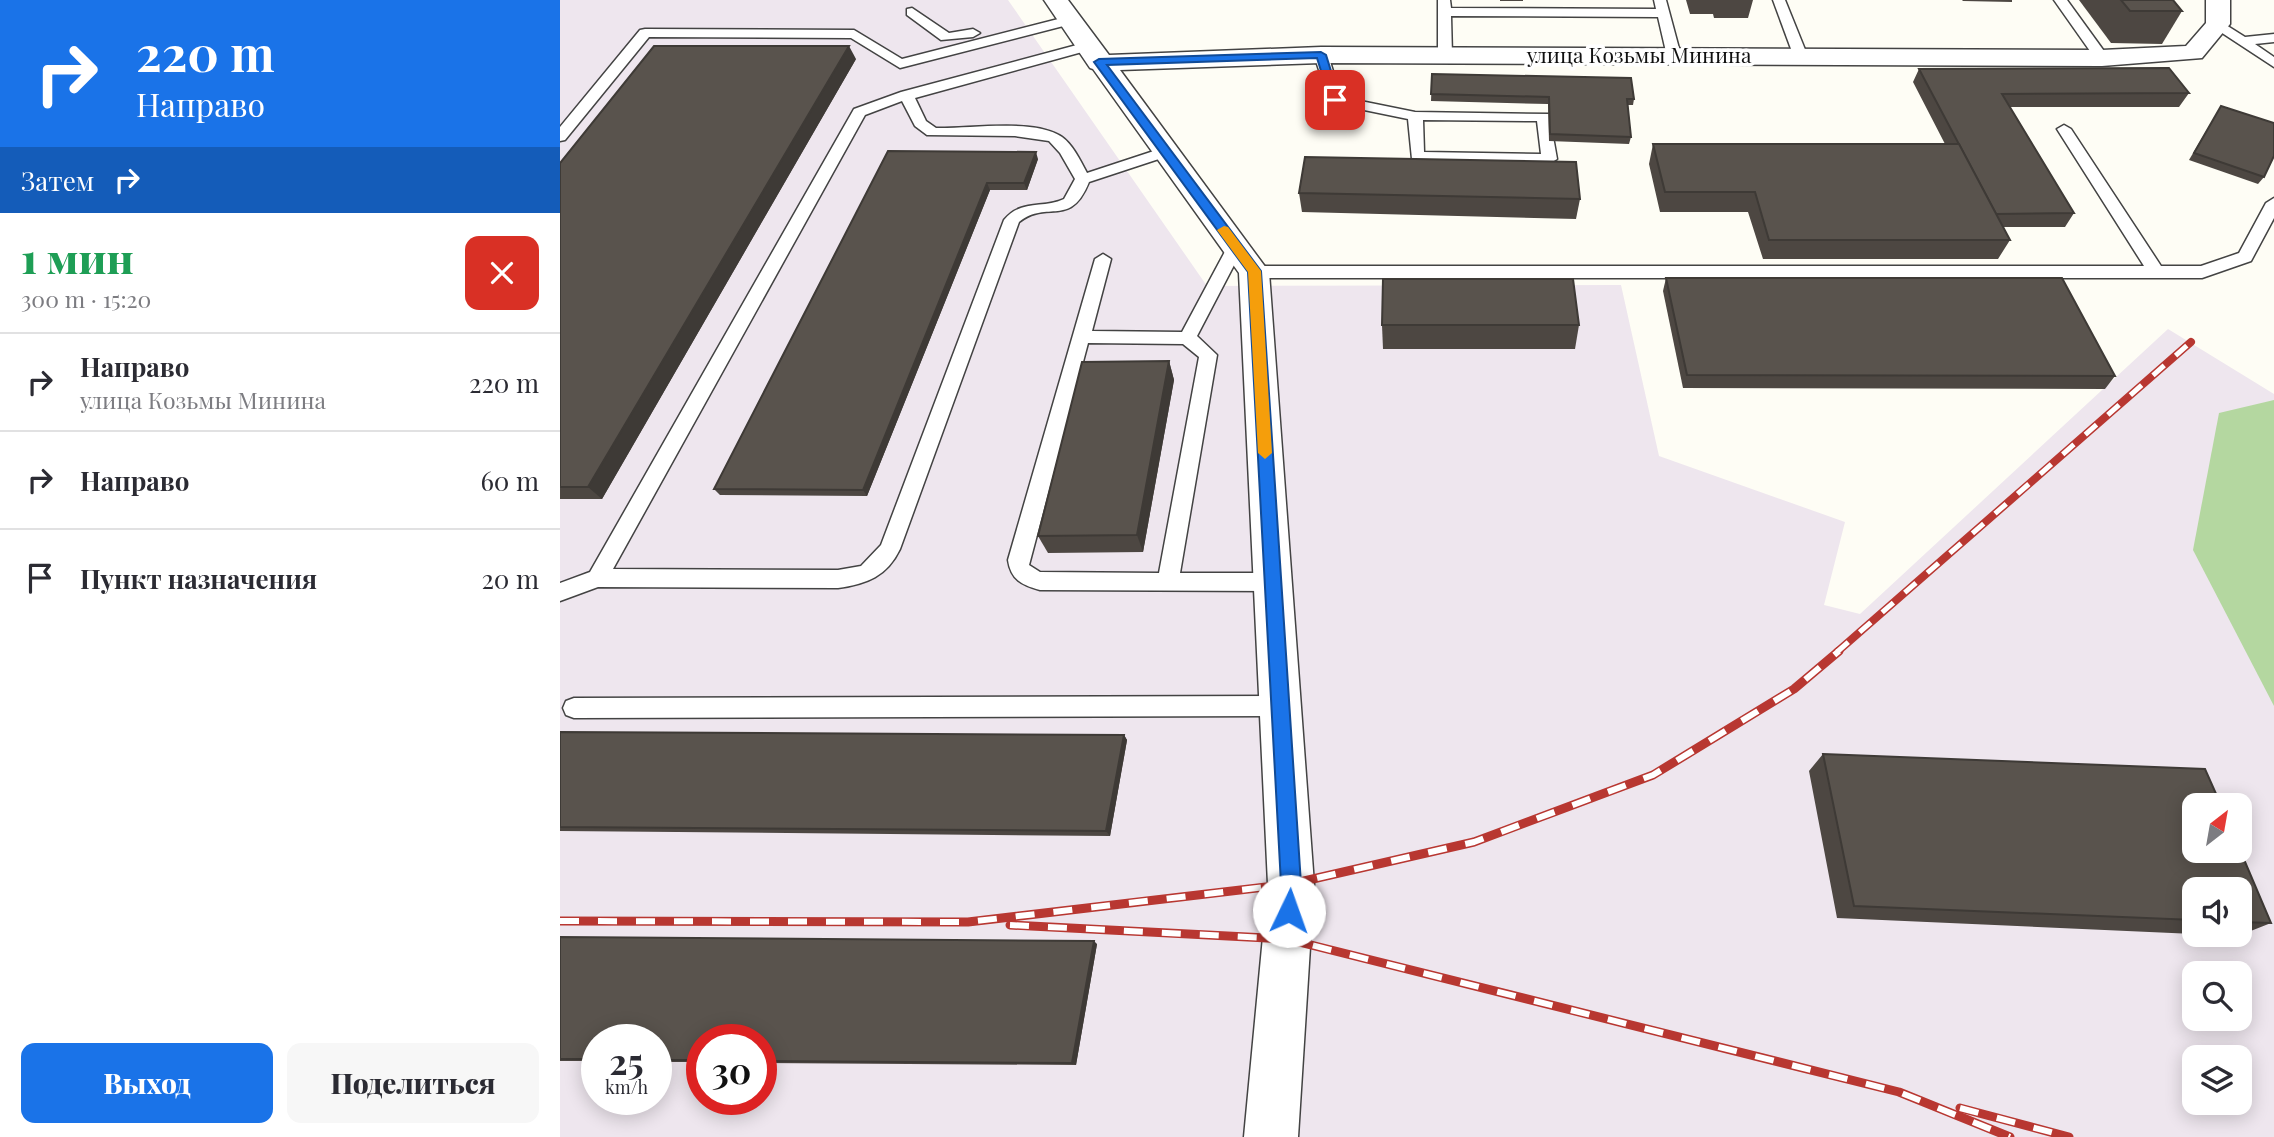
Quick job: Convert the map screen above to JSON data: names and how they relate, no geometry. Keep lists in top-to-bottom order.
{
  "streets": {
    "street": ["улица Козьмы Минина"]
  },
  "north": "top right",
  "page": {
    "turn": ["220 m", "Направо"],
    "then": "Затем",
    "heading": ["1 мин", "300 m · 15:20"],
    "list": [
      {
        "name": "Направо",
        "note": "улица Козьмы Минина",
        "value": "220 m"
      },
      {
        "name": "Направо",
        "value": "60 m"
      },
      {
        "name": "Пункт назначения",
        "value": "20 m"
      }
    ],
    "speed": "25 km/h",
    "limit": "30",
    "buttons": ["Выход", "Поделиться"]
  }
}
